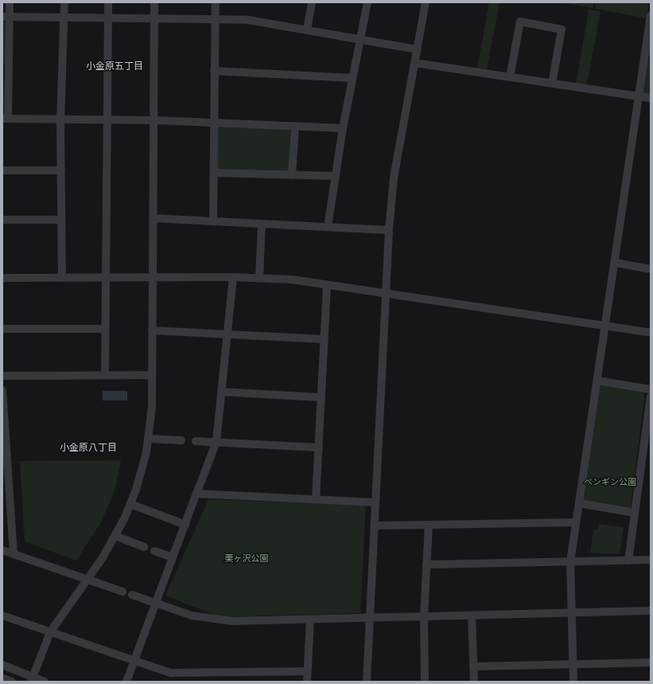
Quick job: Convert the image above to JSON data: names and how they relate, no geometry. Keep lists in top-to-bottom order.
{
  "districts": ["小金原五丁目", "小金原八丁目"],
  "parks": ["ペンギン公園", "栗ヶ沢公園"]
}
